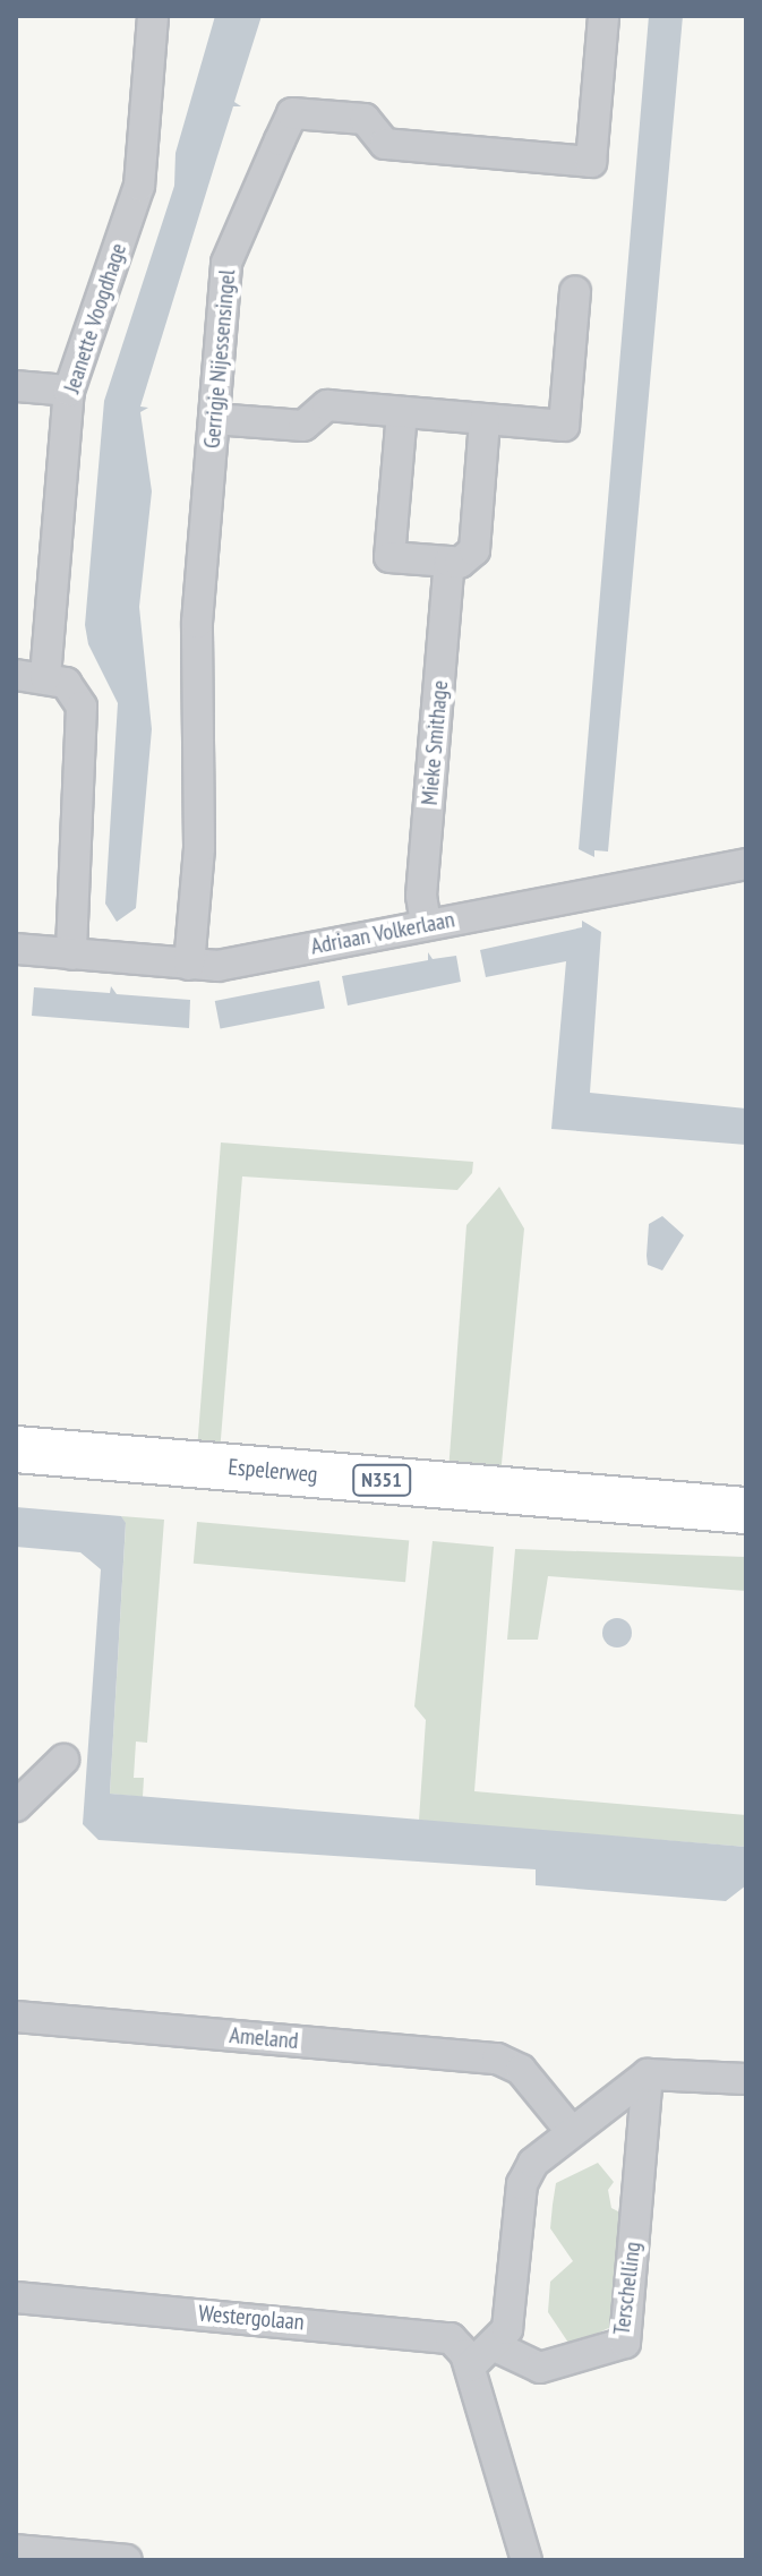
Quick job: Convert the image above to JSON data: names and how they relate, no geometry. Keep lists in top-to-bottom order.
{
  "streets": {
    "main road": ["Espelerweg", "N351"],
    "street": [
      "Jeanette Voogdhage",
      "Gerrigje Nijessensingel",
      "Mieke Smithage",
      "Adriaan Volkerlaan",
      "Ameland",
      "Terschelling",
      "Westergolaan"
    ]
  },
  "crossings": [
    ["Jeanette Voogdhage", "Adriaan Volkerlaan"],
    ["Gerrigje Nijessensingel", "Adriaan Volkerlaan"],
    ["Mieke Smithage", "Adriaan Volkerlaan"]
  ]
}
